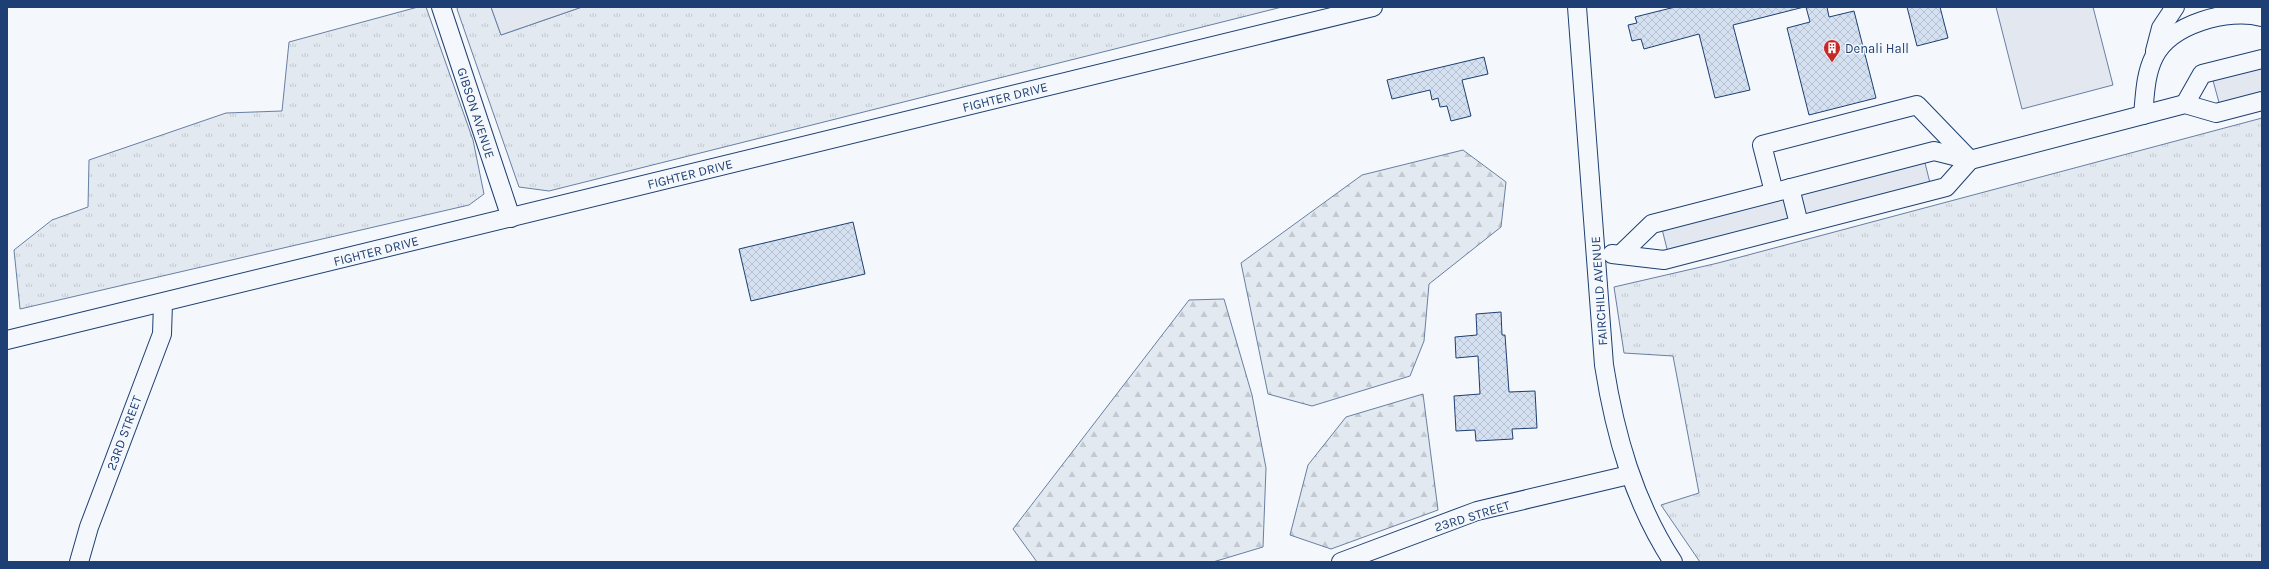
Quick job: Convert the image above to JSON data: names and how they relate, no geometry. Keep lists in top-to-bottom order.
{
  "streets": {
    "street": [
      "FIGHTER DRIVE",
      "GIBSON AVENUE",
      "FAIRCHILD AVENUE",
      "23RD STREET"
    ]
  },
  "crossings": [
    ["FIGHTER DRIVE", "GIBSON AVENUE"],
    ["FIGHTER DRIVE", "23RD STREET"],
    ["FAIRCHILD AVENUE", "23RD STREET"]
  ],
  "places": {
    "building": ["Denali Hall"]
  }
}
